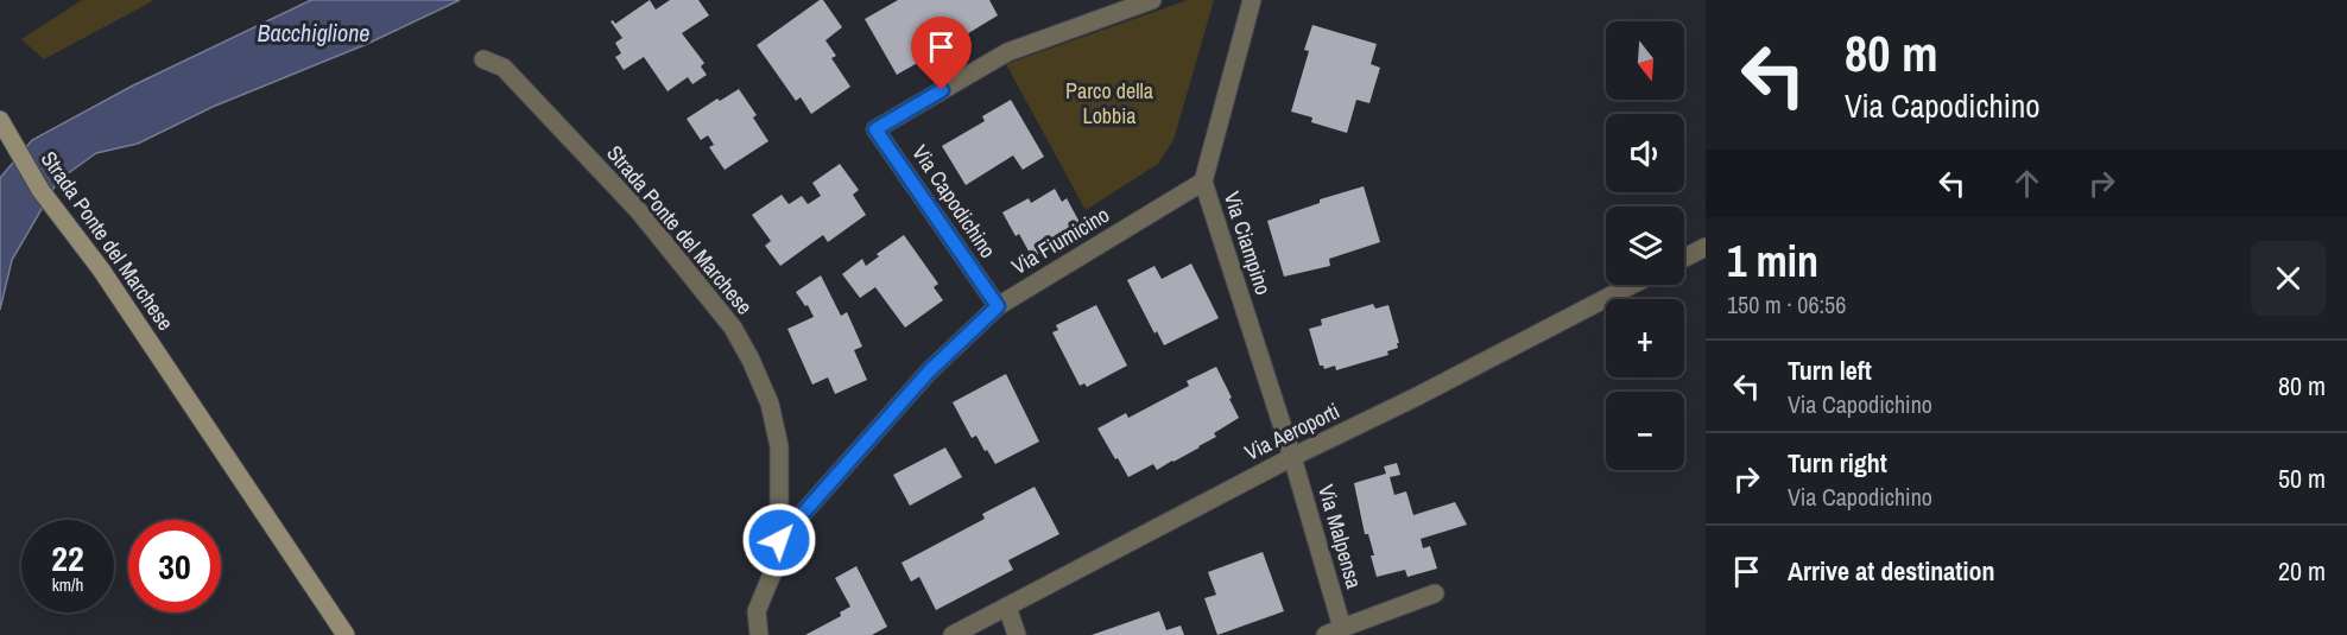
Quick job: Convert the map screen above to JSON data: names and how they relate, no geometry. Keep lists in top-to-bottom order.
{
  "streets": {
    "main road": ["Strada Ponte del Marchese"],
    "street": [
      "Via Capodichino",
      "Via Fiumicino",
      "Via Ciampino",
      "Via Aeroporti",
      "Via Malpensa"
    ]
  },
  "crossings": [
    ["Via Capodichino", "Via Fiumicino"],
    ["Strada Ponte del Marchese", "Via Fiumicino"],
    ["Via Fiumicino", "Via Ciampino"],
    ["Via Ciampino", "Via Aeroporti"],
    ["Via Ciampino", "Via Malpensa"],
    ["Via Aeroporti", "Via Malpensa"]
  ],
  "water": ["Bacchiglione"],
  "parks": ["Parco della Lobbia"],
  "north": "bottom",
  "page": {
    "turn": ["80 m", "Via Capodichino"],
    "map_buttons": ["+", "−"],
    "heading": ["1 min", "150 m · 06:56"],
    "list": [
      {
        "name": "Turn left",
        "note": "Via Capodichino",
        "value": "80 m"
      },
      {
        "name": "Turn right",
        "note": "Via Capodichino",
        "value": "50 m"
      },
      {
        "name": "Arrive at destination",
        "value": "20 m"
      }
    ],
    "speed": "22 km/h",
    "limit": "30"
  }
}
